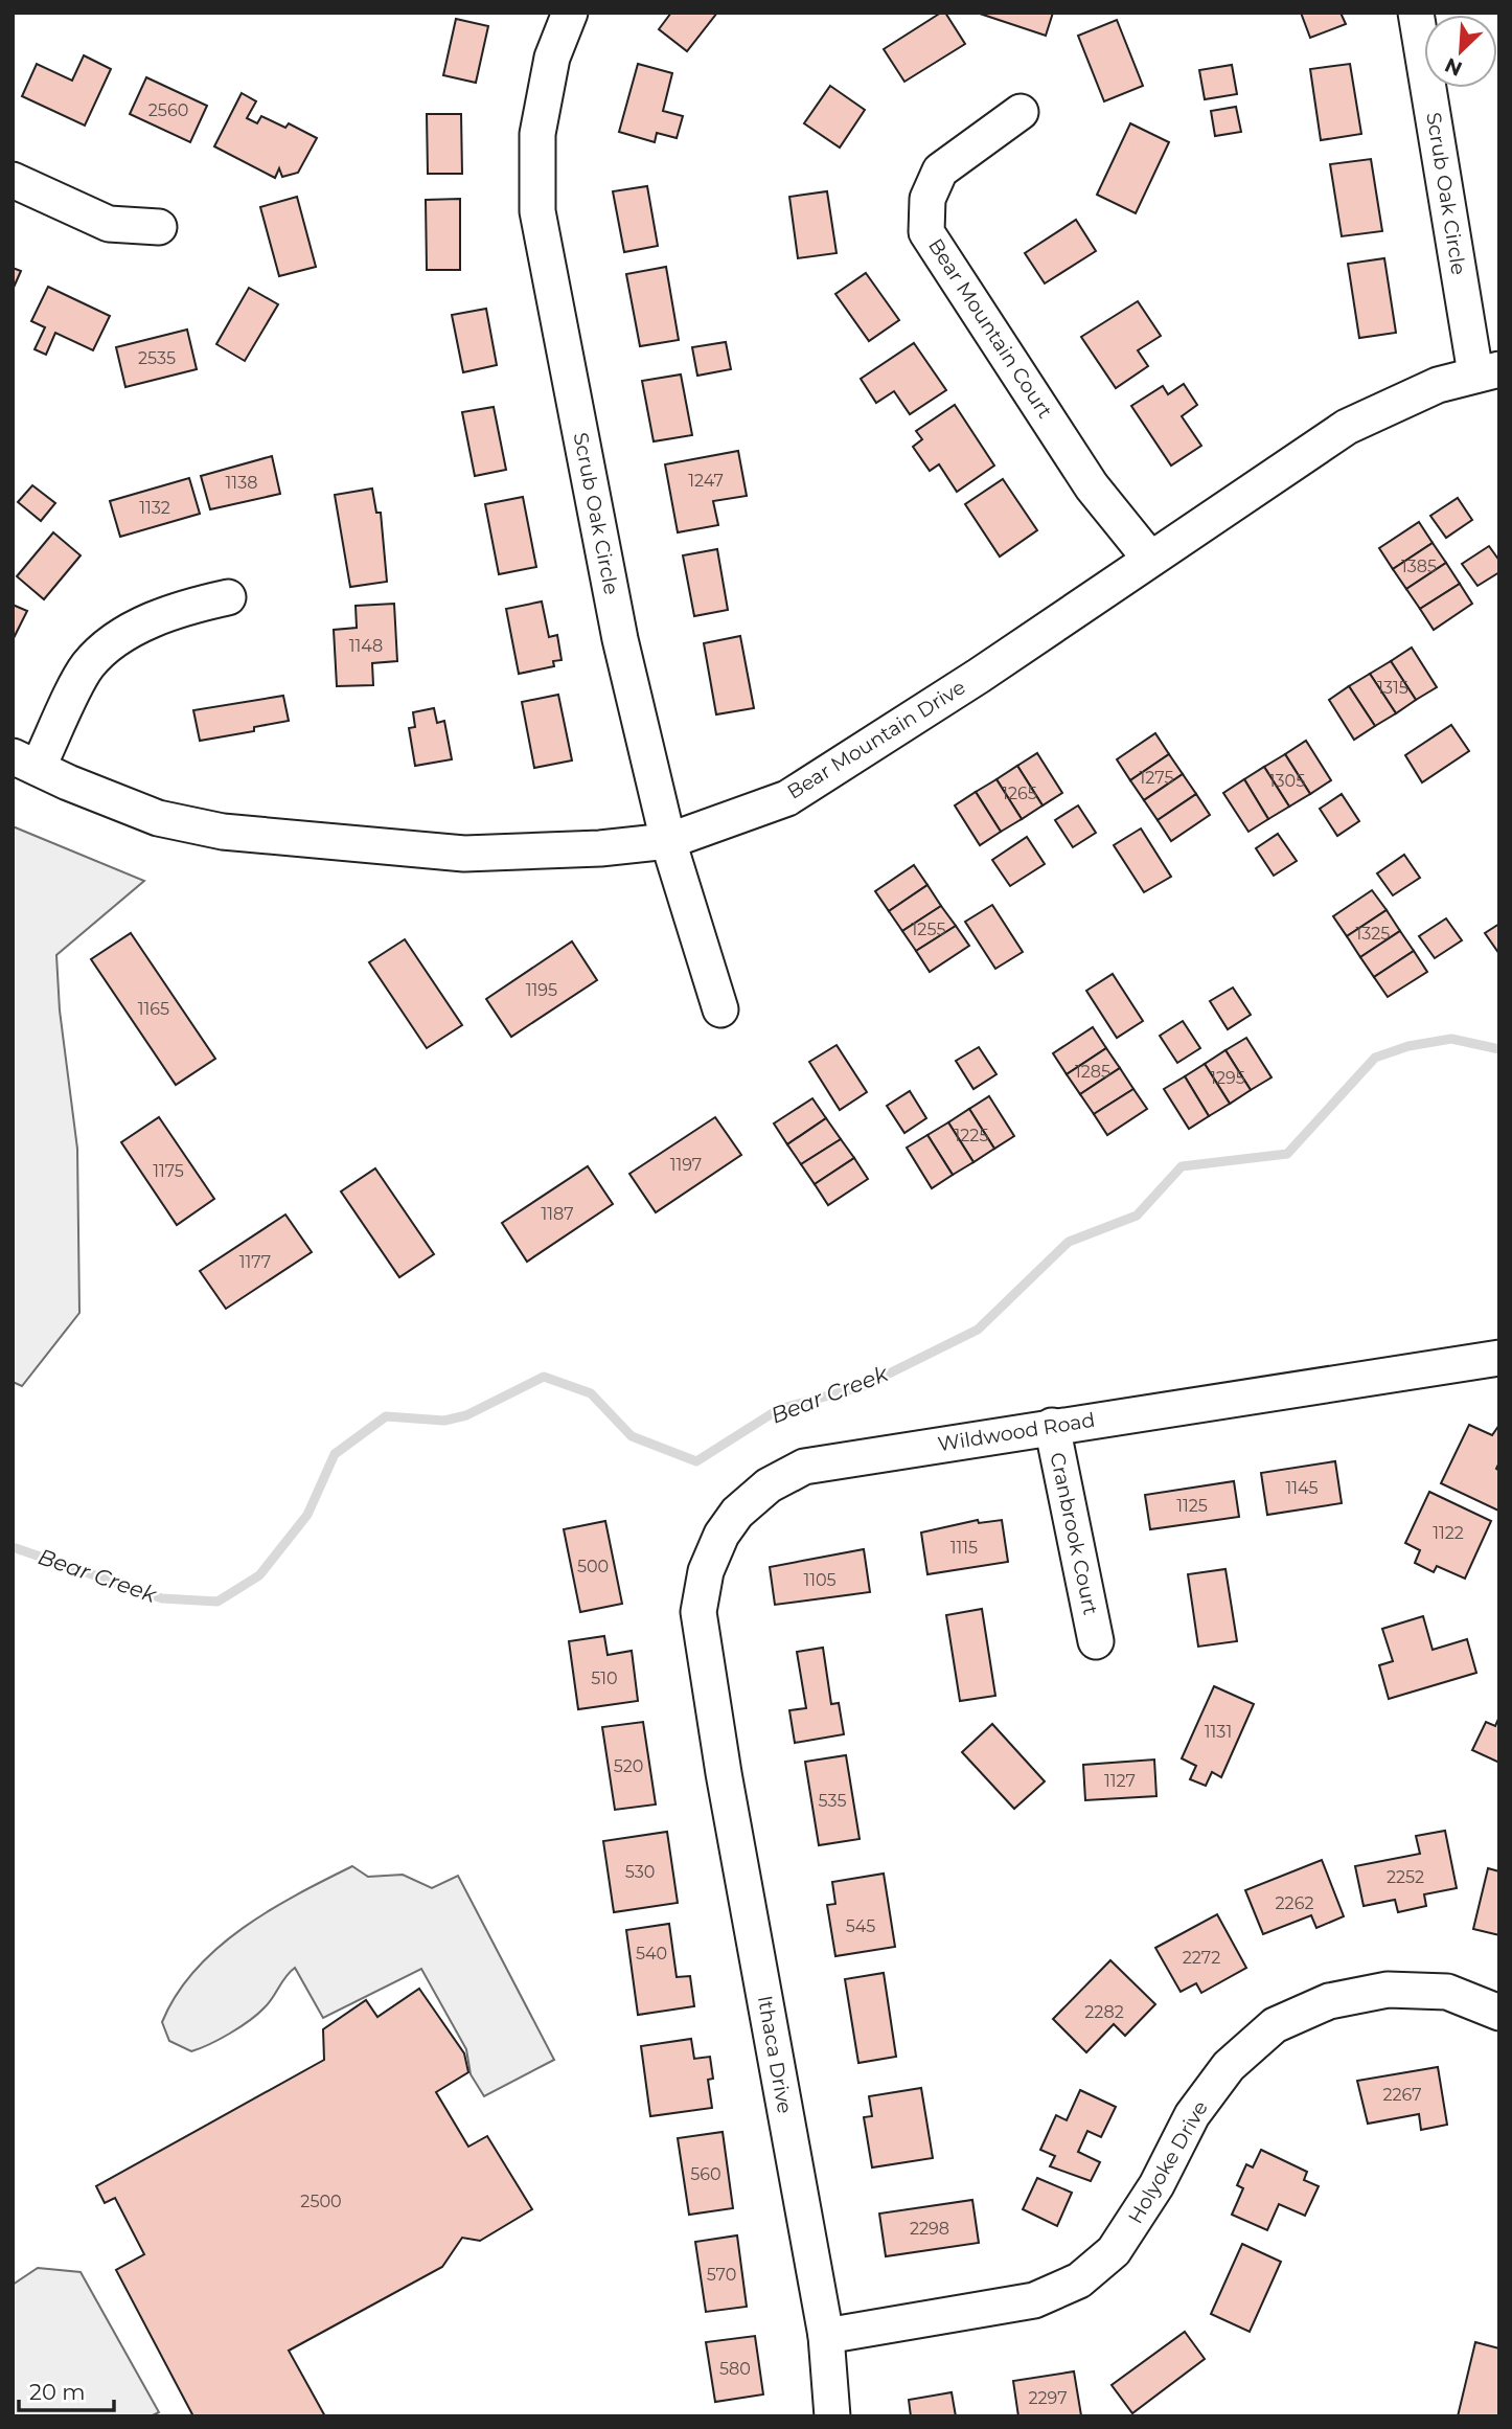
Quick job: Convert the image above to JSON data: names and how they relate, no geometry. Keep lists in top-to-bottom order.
{
  "streets": {
    "street": [
      "Scrub Oak Circle",
      "Bear Mountain Court",
      "Bear Mountain Drive",
      "Wildwood Road",
      "Cranbrook Court",
      "Ithaca Drive",
      "Holyoke Drive"
    ]
  },
  "crossings": [
    ["Scrub Oak Circle", "Bear Mountain Drive"],
    ["Bear Mountain Court", "Bear Mountain Drive"],
    ["Wildwood Road", "Cranbrook Court"],
    ["Wildwood Road", "Ithaca Drive"],
    ["Ithaca Drive", "Holyoke Drive"]
  ],
  "water": ["Bear Creek"],
  "house_numbers": [
    "2560",
    "2535",
    "1247",
    "1138",
    "1132",
    "1385",
    "1148",
    "1315",
    "1275",
    "1305",
    "1265",
    "1255",
    "1325",
    "1195",
    "1165",
    "1285",
    "1295",
    "1225",
    "1197",
    "1175",
    "1187",
    "1177",
    "1145",
    "1125",
    "1122",
    "1115",
    "500",
    "1105",
    "510",
    "1131",
    "520",
    "1127",
    "535",
    "530",
    "2252",
    "2262",
    "545",
    "540",
    "2272",
    "2282",
    "2267",
    "560",
    "2500",
    "2298",
    "570",
    "580",
    "2297"
  ],
  "scale_bar": "20 m",
  "north": "bottom left"
}
